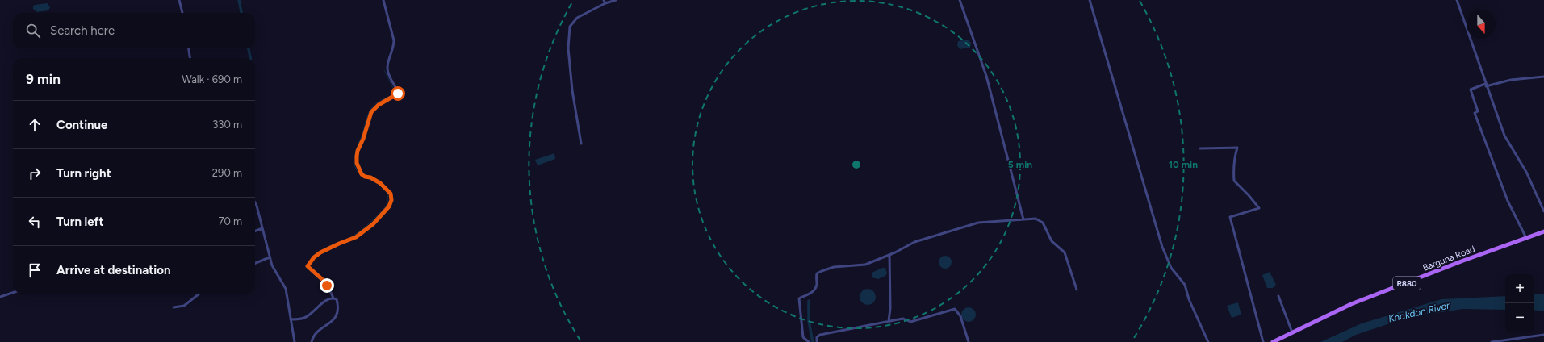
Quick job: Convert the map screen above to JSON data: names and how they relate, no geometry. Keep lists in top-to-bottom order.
{
  "streets": {
    "main road": ["Barguna Road", "R880"]
  },
  "water": ["Khakdon River"],
  "north": "bottom",
  "page": {
    "search": "Search here",
    "heading": ["9 min", "Walk · 690 m"],
    "list": [
      ["Continue", "330 m"],
      ["Turn right", "290 m"],
      ["Turn left", "70 m"],
      "Arrive at destination"
    ],
    "map_buttons": ["+", "−"]
  },
  "rings": ["5 min", "10 min"]
}
